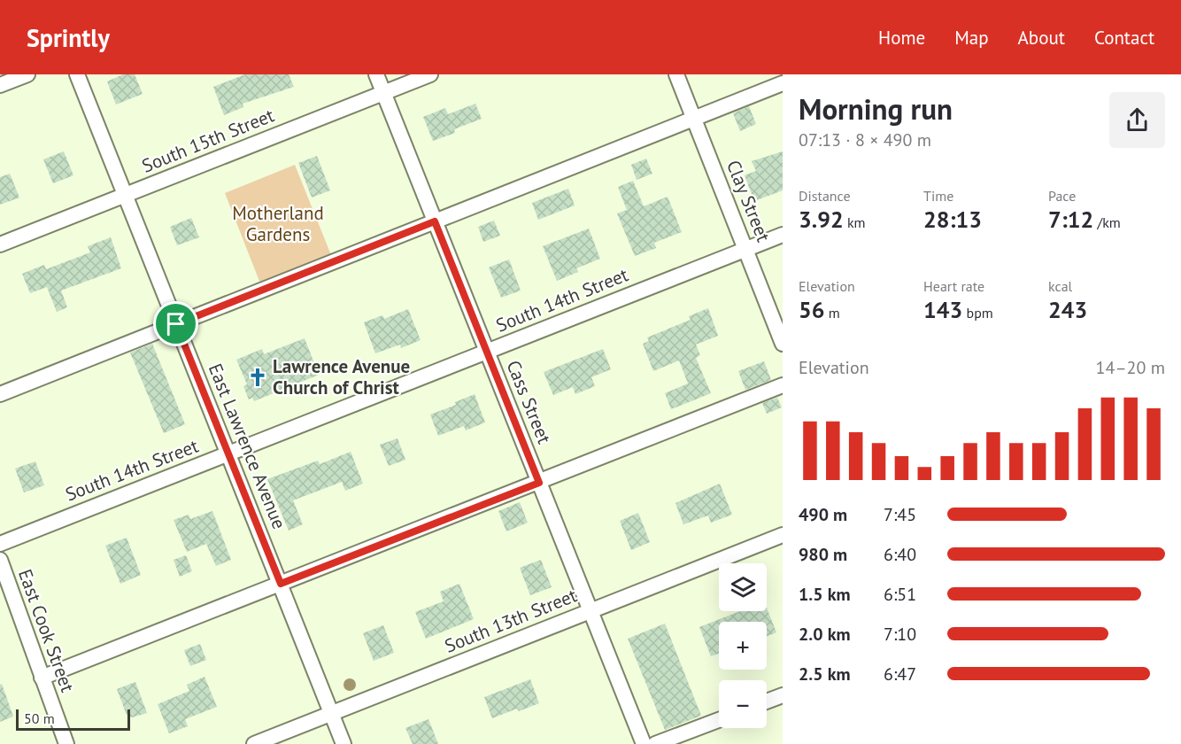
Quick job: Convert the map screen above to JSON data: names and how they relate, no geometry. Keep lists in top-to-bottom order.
{
  "streets": {
    "street": [
      "South 15th Street",
      "Clay Street",
      "South 14th Street",
      "Cass Street",
      "East Lawrence Avenue",
      "South 13th Street",
      "East Cook Street"
    ]
  },
  "crossings": [
    ["South 15th Street", "Cass Street"],
    ["South 15th Street", "East Lawrence Avenue"],
    ["Clay Street", "South 14th Street"],
    ["South 14th Street", "Cass Street"],
    ["South 14th Street", "East Lawrence Avenue"],
    ["Cass Street", "South 13th Street"],
    ["East Lawrence Avenue", "South 13th Street"]
  ],
  "parks": ["Motherland Gardens"],
  "places": {
    "church": ["Lawrence Avenue Church of Christ"]
  },
  "scale_bar": "50 m",
  "page": {
    "header": "Sprintly",
    "nav": [
      "Home",
      "Map",
      "About",
      "Contact"
    ],
    "heading": ["Morning run", "07:13 · 8 × 490 m"],
    "stats": [
      ["Distance", "3.92 km"],
      ["Time", "28:13"],
      ["Pace", "7:12 /km"],
      ["Elevation", "56 m"],
      ["Heart rate", "143 bpm"],
      ["kcal", "243"]
    ],
    "chart": ["Elevation", "14–20 m"],
    "list": [
      {
        "name": "490 m",
        "note": "7:45"
      },
      {
        "name": "980 m",
        "note": "6:40"
      },
      {
        "name": "1.5 km",
        "note": "6:51"
      },
      {
        "name": "2.0 km",
        "note": "7:10"
      },
      {
        "name": "2.5 km",
        "note": "6:47"
      }
    ],
    "map_buttons": ["+", "−"],
    "scale": "50 m"
  }
}
